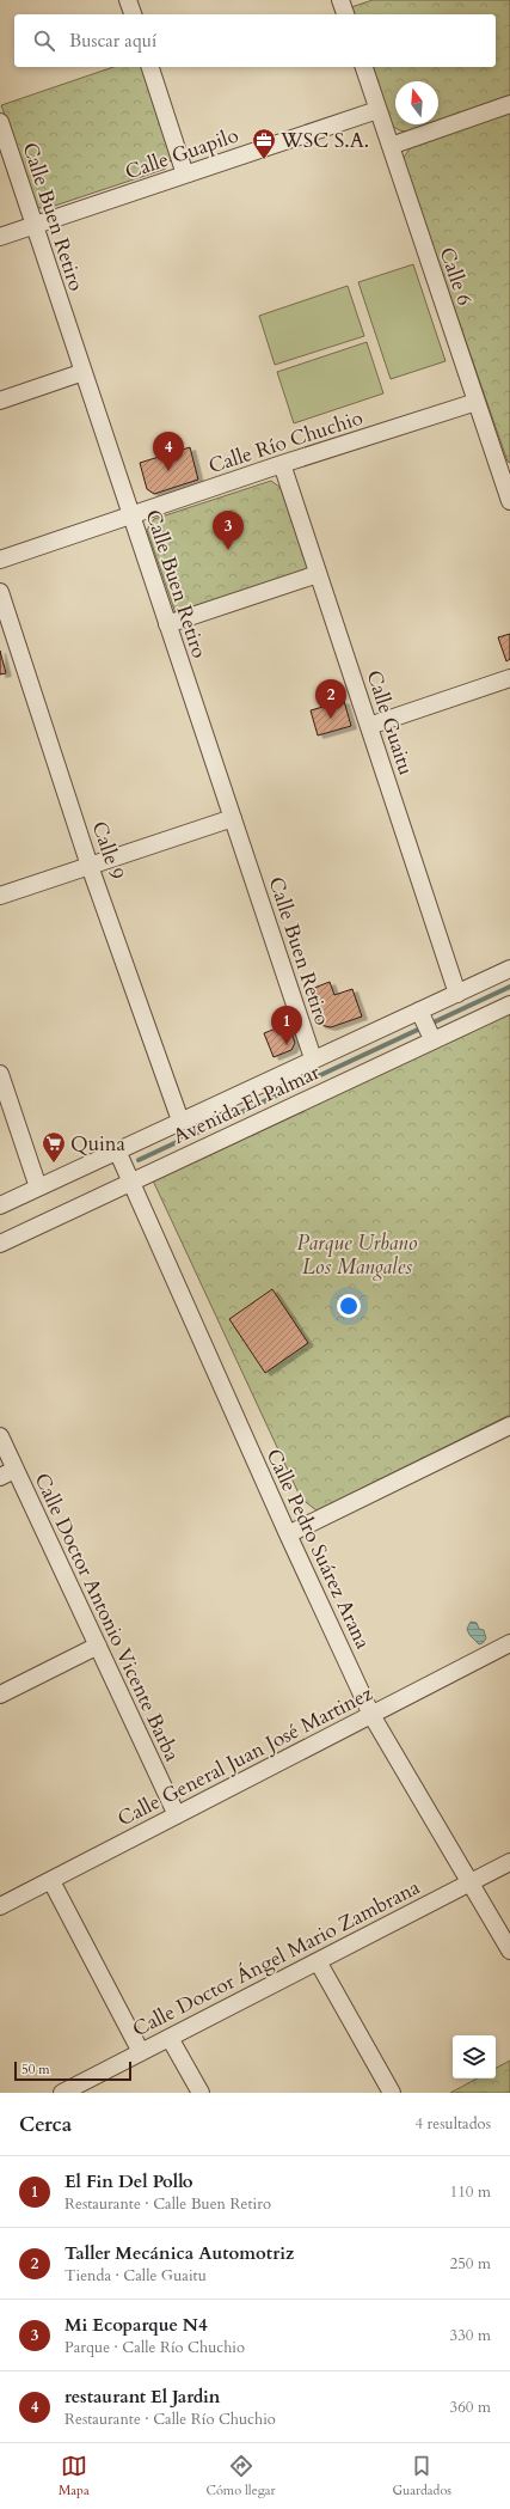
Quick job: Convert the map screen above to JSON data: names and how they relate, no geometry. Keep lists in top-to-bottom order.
{
  "streets": {
    "street": [
      "Calle Guapilo",
      "Calle Buen Retiro",
      "Calle 6",
      "Calle Río Chuchio",
      "Calle Guaitu",
      "Calle 9",
      "Avenida El Palmar",
      "Calle Pedro Suárez Arana",
      "Calle Doctor Antonio Vicente Barba",
      "Calle General Juan José Martinez",
      "Calle Doctor Ángel Mario Zambrana"
    ]
  },
  "crossings": [
    ["Calle Guapilo", "Calle Buen Retiro"],
    ["Calle Guapilo", "Calle 6"],
    ["Calle Buen Retiro", "Calle Río Chuchio"],
    ["Calle Buen Retiro", "Avenida El Palmar"],
    ["Calle 6", "Calle Río Chuchio"],
    ["Calle Río Chuchio", "Calle Guaitu"],
    ["Calle Guaitu", "Avenida El Palmar"],
    ["Calle 9", "Avenida El Palmar"],
    ["Avenida El Palmar", "Calle Pedro Suárez Arana"],
    ["Calle Pedro Suárez Arana", "Calle General Juan José Martinez"],
    ["Calle Pedro Suárez Arana", "Calle Doctor Ángel Mario Zambrana"],
    ["Calle Doctor Antonio Vicente Barba", "Calle General Juan José Martinez"]
  ],
  "parks": ["Parque Urbano Los Mangales"],
  "places": {
    "office": ["WSC S.A."],
    "supermarket": ["Quina"]
  },
  "scale_bar": "50 m",
  "north": "top",
  "page": {
    "search": "Buscar aquí",
    "pins": [
      "4",
      "3",
      "2",
      "1"
    ],
    "scale": "50 m",
    "heading": ["Cerca", "4 resultados"],
    "list": [
      {
        "mark": "1",
        "name": "El Fin Del Pollo",
        "note": "Restaurante · Calle Buen Retiro",
        "value": "110 m"
      },
      {
        "mark": "2",
        "name": "Taller Mecánica Automotriz",
        "note": "Tienda · Calle Guaitu",
        "value": "250 m"
      },
      {
        "mark": "3",
        "name": "Mi Ecoparque N4",
        "note": "Parque · Calle Río Chuchio",
        "value": "330 m"
      },
      {
        "mark": "4",
        "name": "restaurant El Jardin",
        "note": "Restaurante · Calle Río Chuchio",
        "value": "360 m"
      }
    ],
    "nav": ["Mapa", "Cómo llegar", "Guardados"]
  }
}
